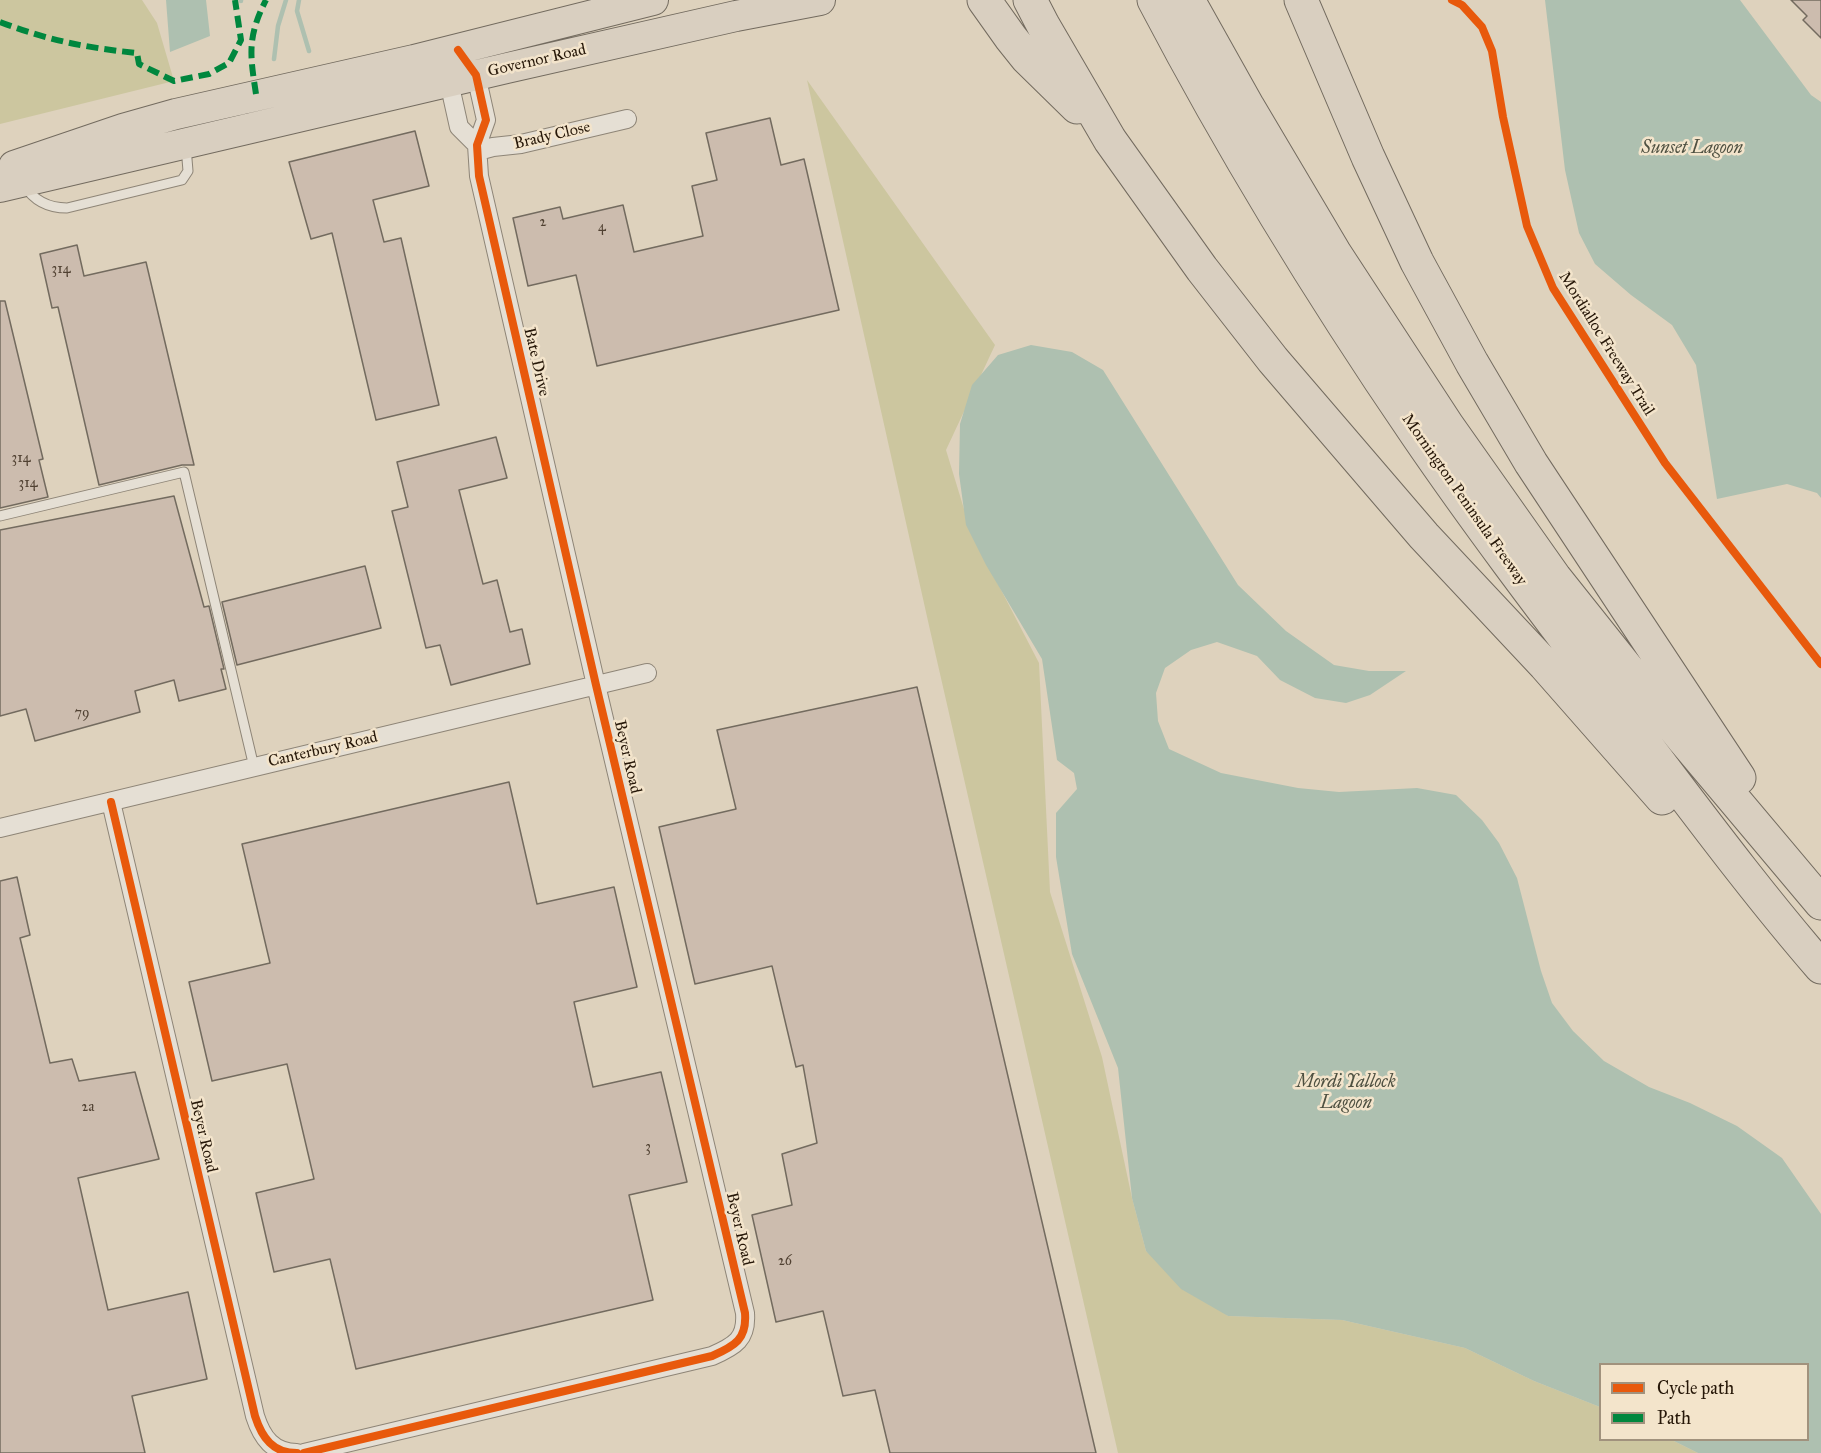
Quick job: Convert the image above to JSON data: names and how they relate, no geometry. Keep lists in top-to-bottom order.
{
  "streets": {
    "highway": ["Mornington Peninsula Freeway"],
    "main road": ["Governor Road"],
    "street": [
      "Brady Close",
      "Bate Drive",
      "Canterbury Road",
      "Beyer Road"
    ],
    "cycle path": ["Mordialloc Freeway Trail"]
  },
  "crossings": [
    ["Governor Road", "Bate Drive"],
    ["Brady Close", "Bate Drive"],
    ["Bate Drive", "Canterbury Road"],
    ["Bate Drive", "Beyer Road"],
    ["Canterbury Road", "Beyer Road"]
  ],
  "water": ["Sunset Lagoon", "Mordi Yallock Lagoon"],
  "house_numbers": [
    "2",
    "4",
    "314",
    "314",
    "314",
    "79",
    "2a",
    "3",
    "26"
  ],
  "legend": ["Cycle path", "Path"]
}
